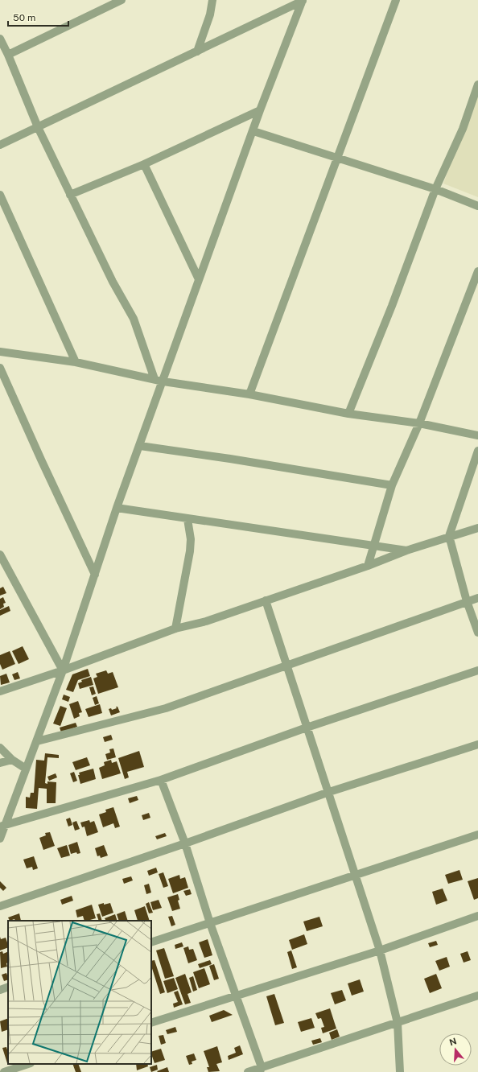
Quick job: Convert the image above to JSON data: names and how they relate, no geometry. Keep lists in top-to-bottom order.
{
  "scale_bar": "50 m",
  "north": "top"
}
